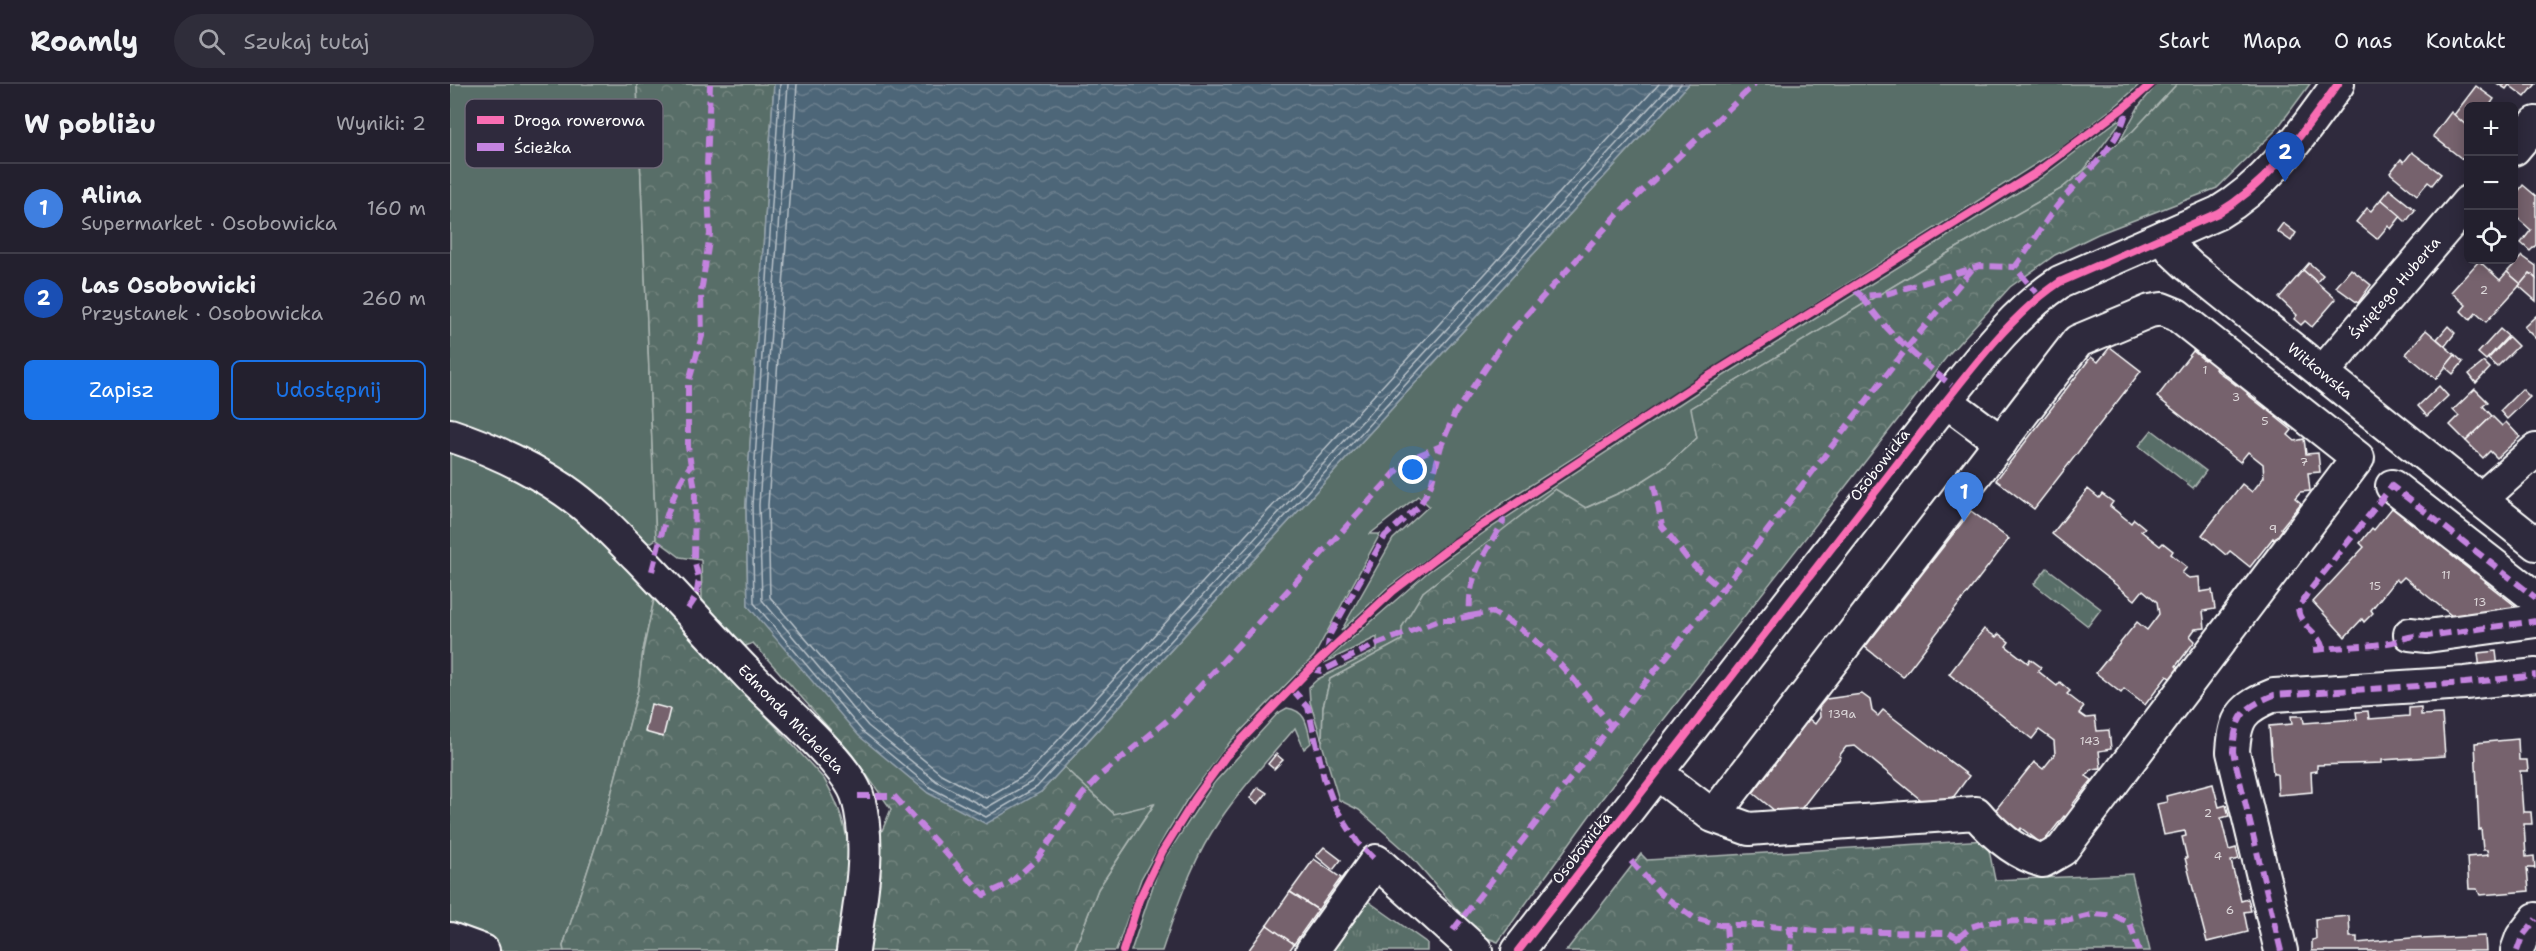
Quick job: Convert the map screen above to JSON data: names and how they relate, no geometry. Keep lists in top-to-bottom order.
{
  "streets": {
    "street": [
      "Świętego Huberta",
      "Witkowska",
      "Osobowicka",
      "Edmonda Micheleta"
    ]
  },
  "crossings": [
    ["Świętego Huberta", "Witkowska"],
    ["Witkowska", "Osobowicka"]
  ],
  "house_numbers": [
    "2",
    "1",
    "3",
    "5",
    "7",
    "9",
    "11",
    "15",
    "13",
    "139a",
    "143",
    "2",
    "4",
    "6"
  ],
  "legend": ["Droga rowerowa", "Ścieżka"],
  "page": {
    "header": "Roamly",
    "search": "Szukaj tutaj",
    "nav": [
      "Start",
      "Mapa",
      "O nas",
      "Kontakt"
    ],
    "heading": ["W pobliżu", "Wyniki: 2"],
    "map_buttons": ["+", "−"],
    "pins": ["2", "1"],
    "list": [
      {
        "mark": "1",
        "name": "Alina",
        "note": "Supermarket · Osobowicka",
        "value": "160 m"
      },
      {
        "mark": "2",
        "name": "Las Osobowicki",
        "note": "Przystanek · Osobowicka",
        "value": "260 m"
      }
    ],
    "buttons": ["Zapisz", "Udostępnij"]
  }
}
